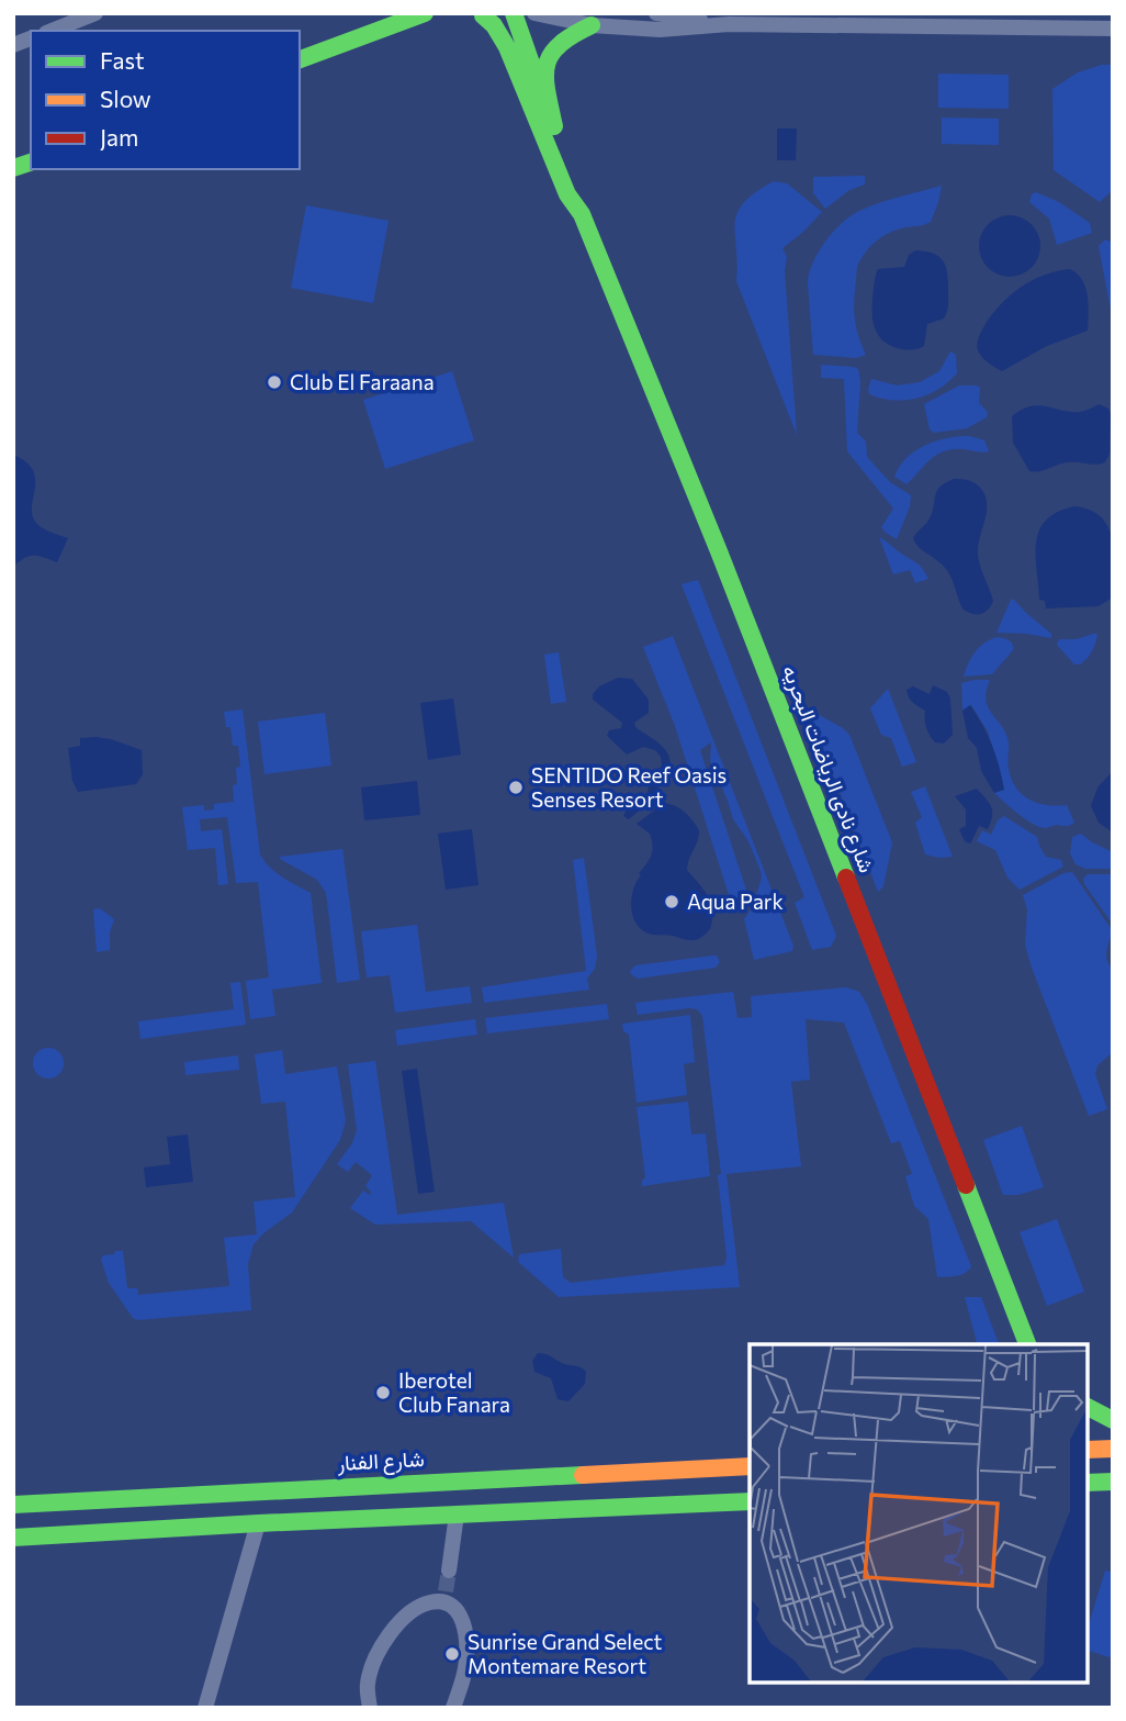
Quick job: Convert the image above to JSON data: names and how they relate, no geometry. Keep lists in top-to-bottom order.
{
  "streets": {
    "main road": ["شارع نادى الرياضات البحريه", "شارع الفنار"]
  },
  "places": [
    "Club El Faraana",
    "SENTIDO Reef Oasis Senses Resort",
    "Aqua Park",
    "Iberotel Club Fanara",
    "Sunrise Grand Select Montemare Resort"
  ],
  "legend": ["Fast", "Slow", "Jam"]
}
